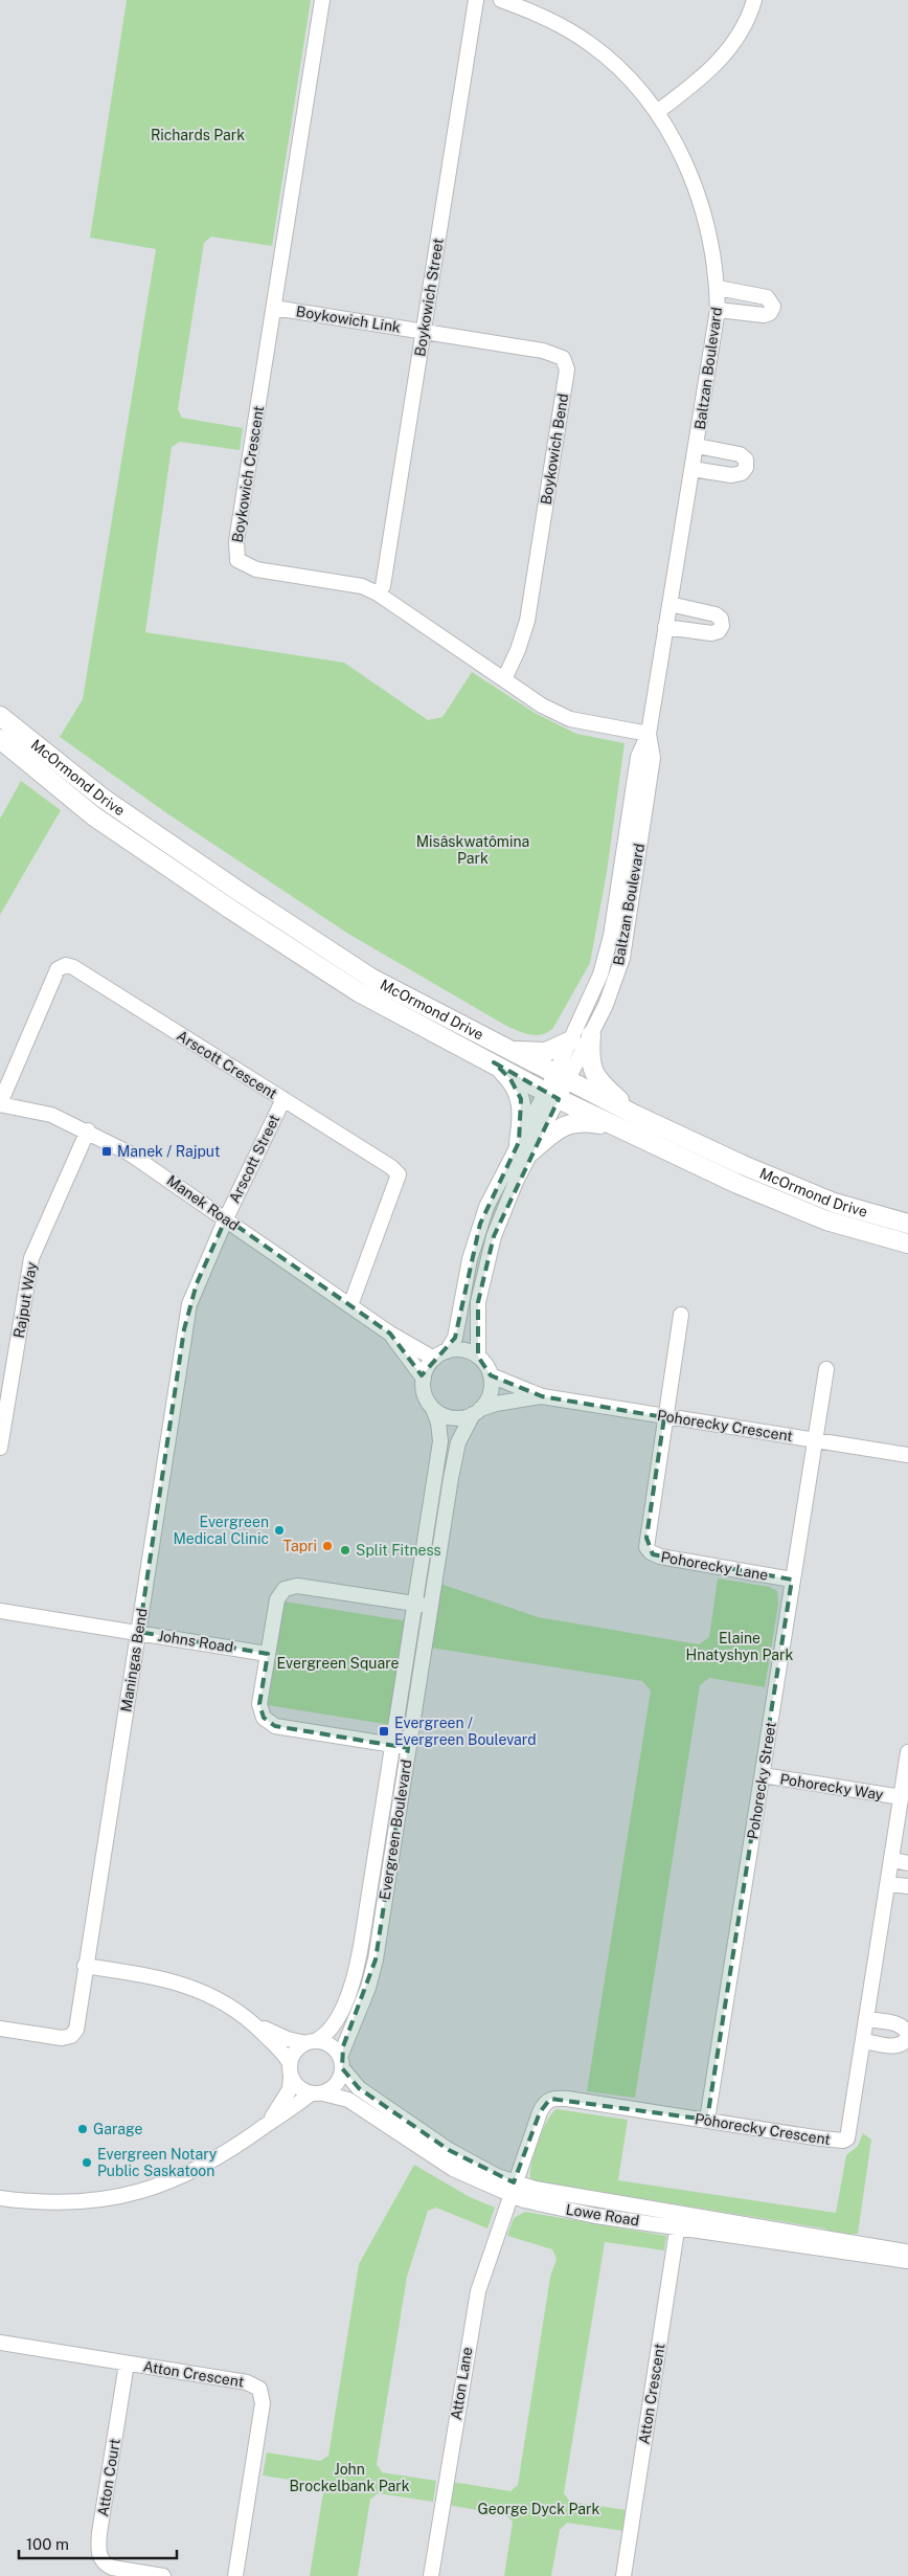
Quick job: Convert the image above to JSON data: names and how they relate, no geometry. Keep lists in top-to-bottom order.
{
  "streets": {
    "main road": ["McOrmond Drive"],
    "street": [
      "Boykowich Street",
      "Boykowich Link",
      "Baltzan Boulevard",
      "Boykowich Bend",
      "Boykowich Crescent",
      "Arscott Crescent",
      "Arscott Street",
      "Manek Road",
      "Rajput Way",
      "Pohorecky Crescent",
      "Pohorecky Lane",
      "Johns Road",
      "Maningas Bend",
      "Pohorecky Street",
      "Pohorecky Way",
      "Evergreen Boulevard",
      "Lowe Road",
      "Atton Crescent",
      "Atton Lane",
      "Atton Court"
    ]
  },
  "crossings": [
    ["Boykowich Street", "Boykowich Link"],
    ["Boykowich Street", "Boykowich Bend"],
    ["Boykowich Street", "Boykowich Crescent"],
    ["Boykowich Link", "Boykowich Bend"],
    ["Boykowich Link", "Boykowich Crescent"],
    ["Baltzan Boulevard", "Boykowich Crescent"],
    ["Baltzan Boulevard", "McOrmond Drive"],
    ["Boykowich Bend", "Boykowich Crescent"],
    ["Arscott Crescent", "Arscott Street"],
    ["Arscott Crescent", "Manek Road"],
    ["Arscott Street", "Manek Road"],
    ["Arscott Street", "Maningas Bend"],
    ["Manek Road", "Rajput Way"],
    ["Manek Road", "Pohorecky Crescent"],
    ["Manek Road", "Maningas Bend"],
    ["Manek Road", "Evergreen Boulevard"],
    ["Pohorecky Crescent", "Pohorecky Lane"],
    ["Pohorecky Crescent", "Pohorecky Street"],
    ["Pohorecky Crescent", "Pohorecky Way"],
    ["Pohorecky Crescent", "Evergreen Boulevard"],
    ["Pohorecky Crescent", "Lowe Road"],
    ["Pohorecky Crescent", "Atton Lane"],
    ["Pohorecky Lane", "Pohorecky Street"],
    ["Johns Road", "Maningas Bend"],
    ["Pohorecky Street", "Pohorecky Way"],
    ["Evergreen Boulevard", "Lowe Road"],
    ["Lowe Road", "Atton Crescent"],
    ["Lowe Road", "Atton Lane"],
    ["Atton Crescent", "Atton Court"]
  ],
  "parks": [
    "Richards Park",
    "Misâskwatômina Park",
    "Elaine Hnatyshyn Park",
    "Evergreen Square",
    "John Brockelbank Park",
    "George Dyck Park"
  ],
  "places": {
    "transit": ["Manek / Rajput", "Evergreen / Evergreen Boulevard"],
    "other": [
      "Evergreen Medical Clinic",
      "Tapri",
      "Split Fitness",
      "Garage",
      "Evergreen Notary Public Saskatoon"
    ]
  },
  "scale_bar": "100 m"
}
